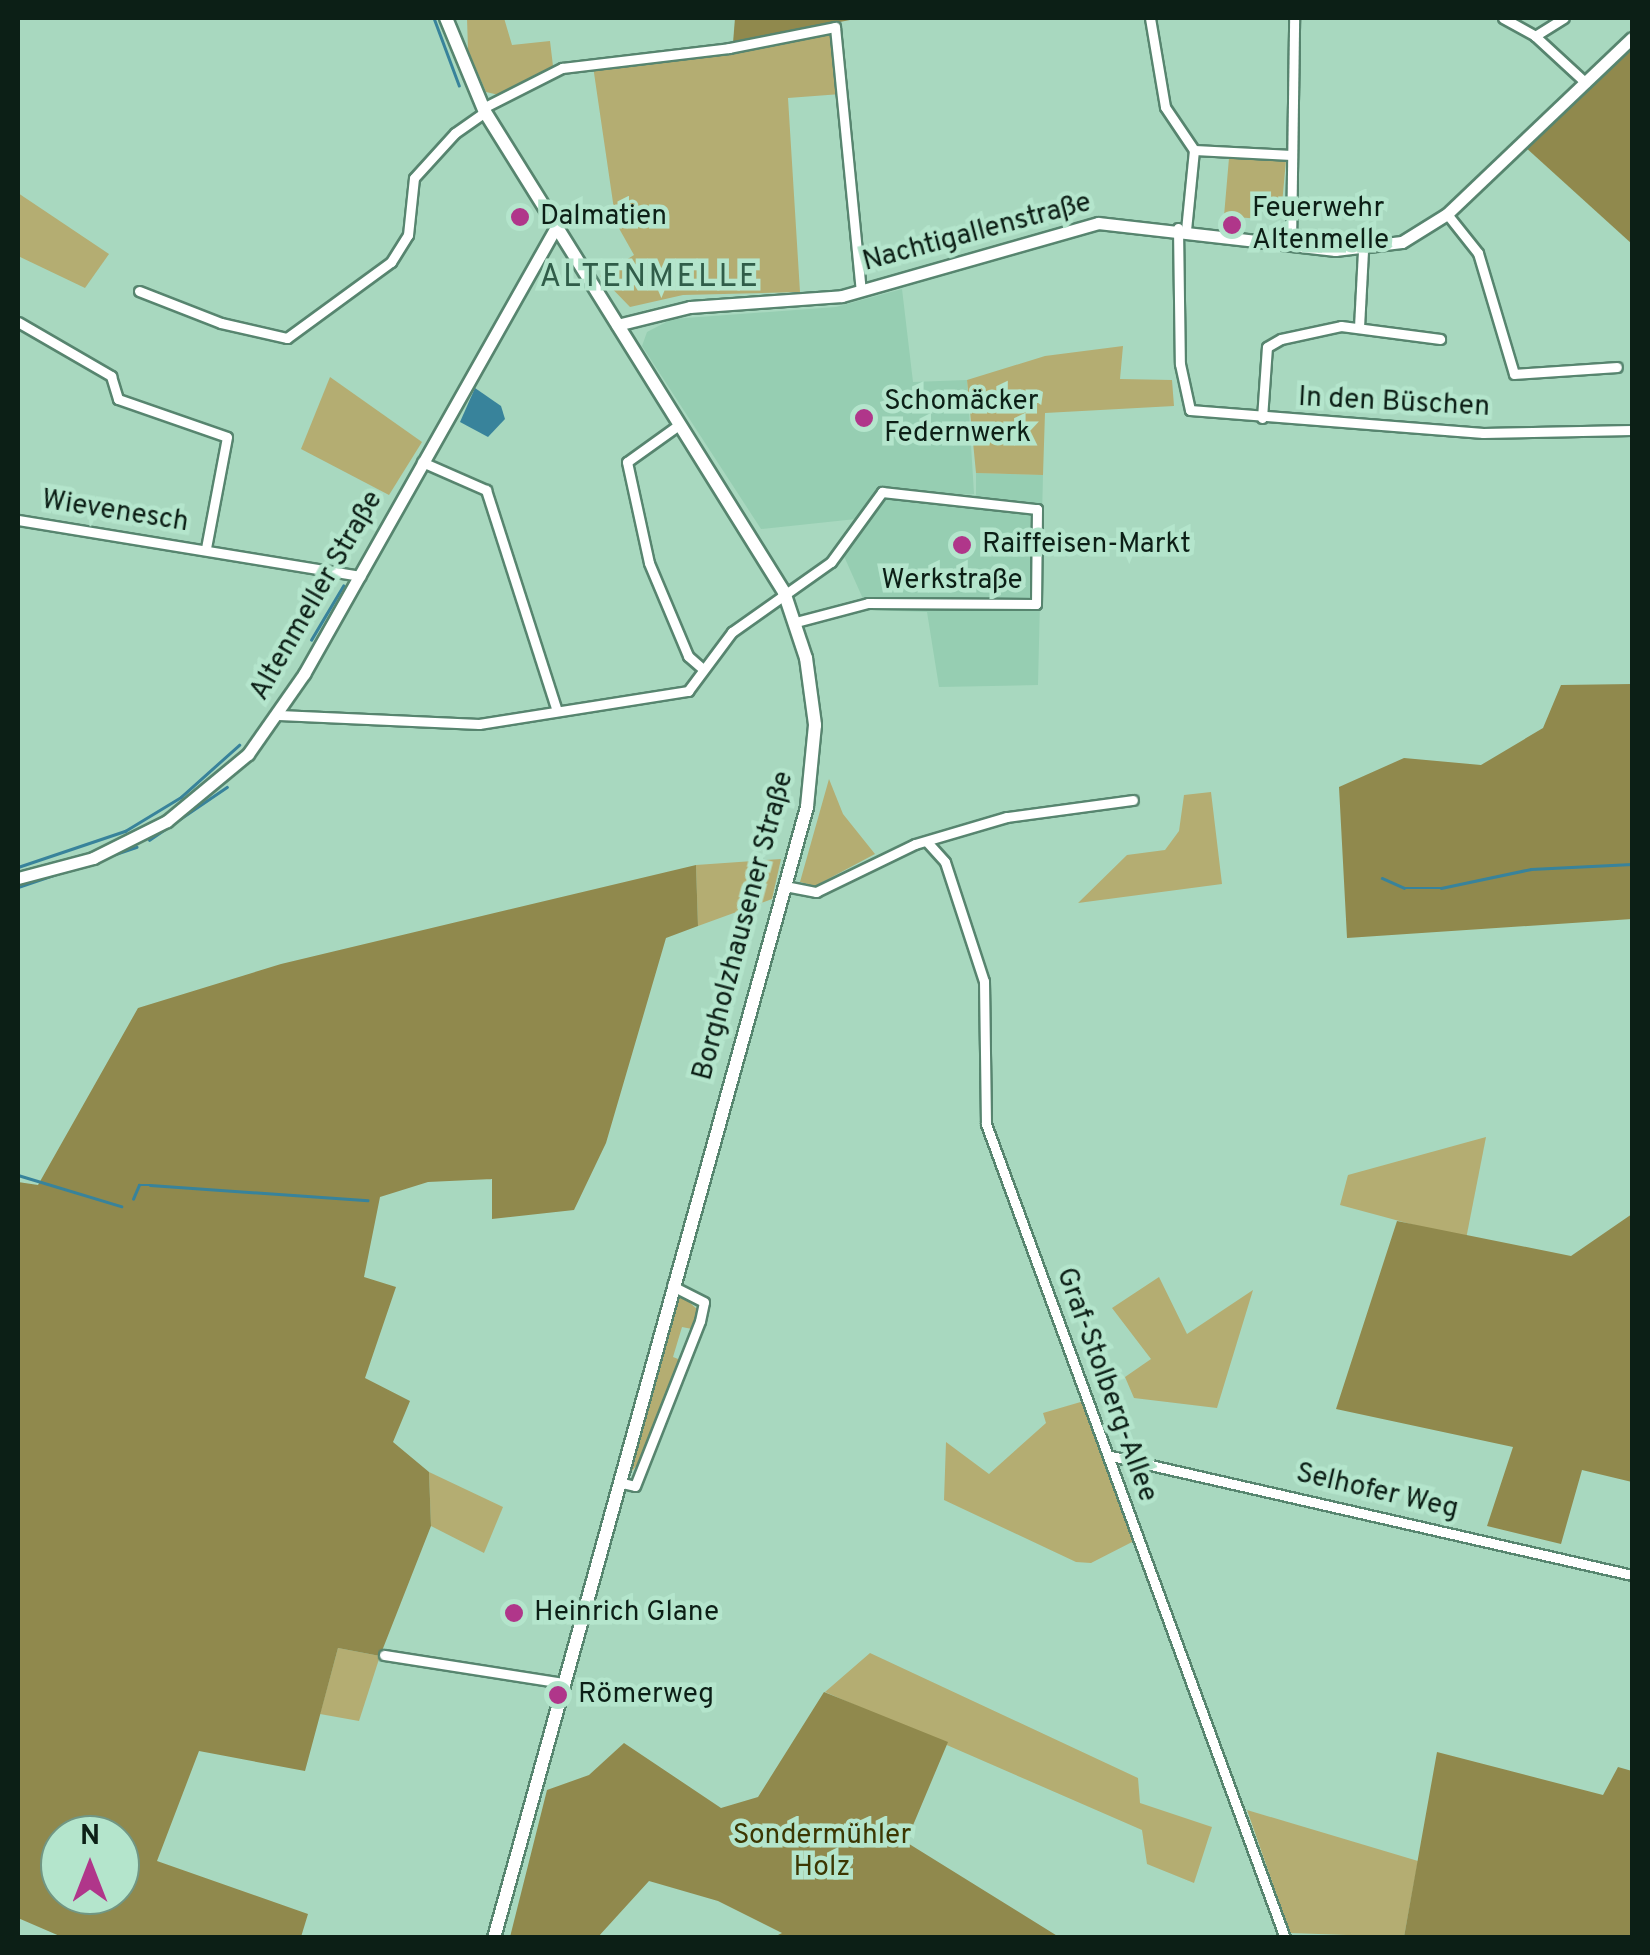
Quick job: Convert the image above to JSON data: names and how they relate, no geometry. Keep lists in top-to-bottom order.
{
  "streets": {
    "main road": ["Borgholzhausener Straße"],
    "street": [
      "Nachtigallenstraße",
      "In den Büschen",
      "Wievenesch",
      "Werkstraße",
      "Altenmeller Straße",
      "Graf-Stolberg-Allee",
      "Selhofer Weg"
    ]
  },
  "crossings": [
    ["Nachtigallenstraße", "Borgholzhausener Straße"],
    ["Wievenesch", "Altenmeller Straße"],
    ["Werkstraße", "Borgholzhausener Straße"],
    ["Altenmeller Straße", "Borgholzhausener Straße"],
    ["Graf-Stolberg-Allee", "Selhofer Weg"]
  ],
  "districts": ["ALTENMELLE"],
  "parks": ["Sondermühler Holz"],
  "places": [
    "Dalmatien",
    "Feuerwehr Altenmelle",
    "Schomäcker Federnwerk",
    "Raiffeisen-Markt",
    "Heinrich Glane",
    "Römerweg"
  ],
  "north": "top"
}
